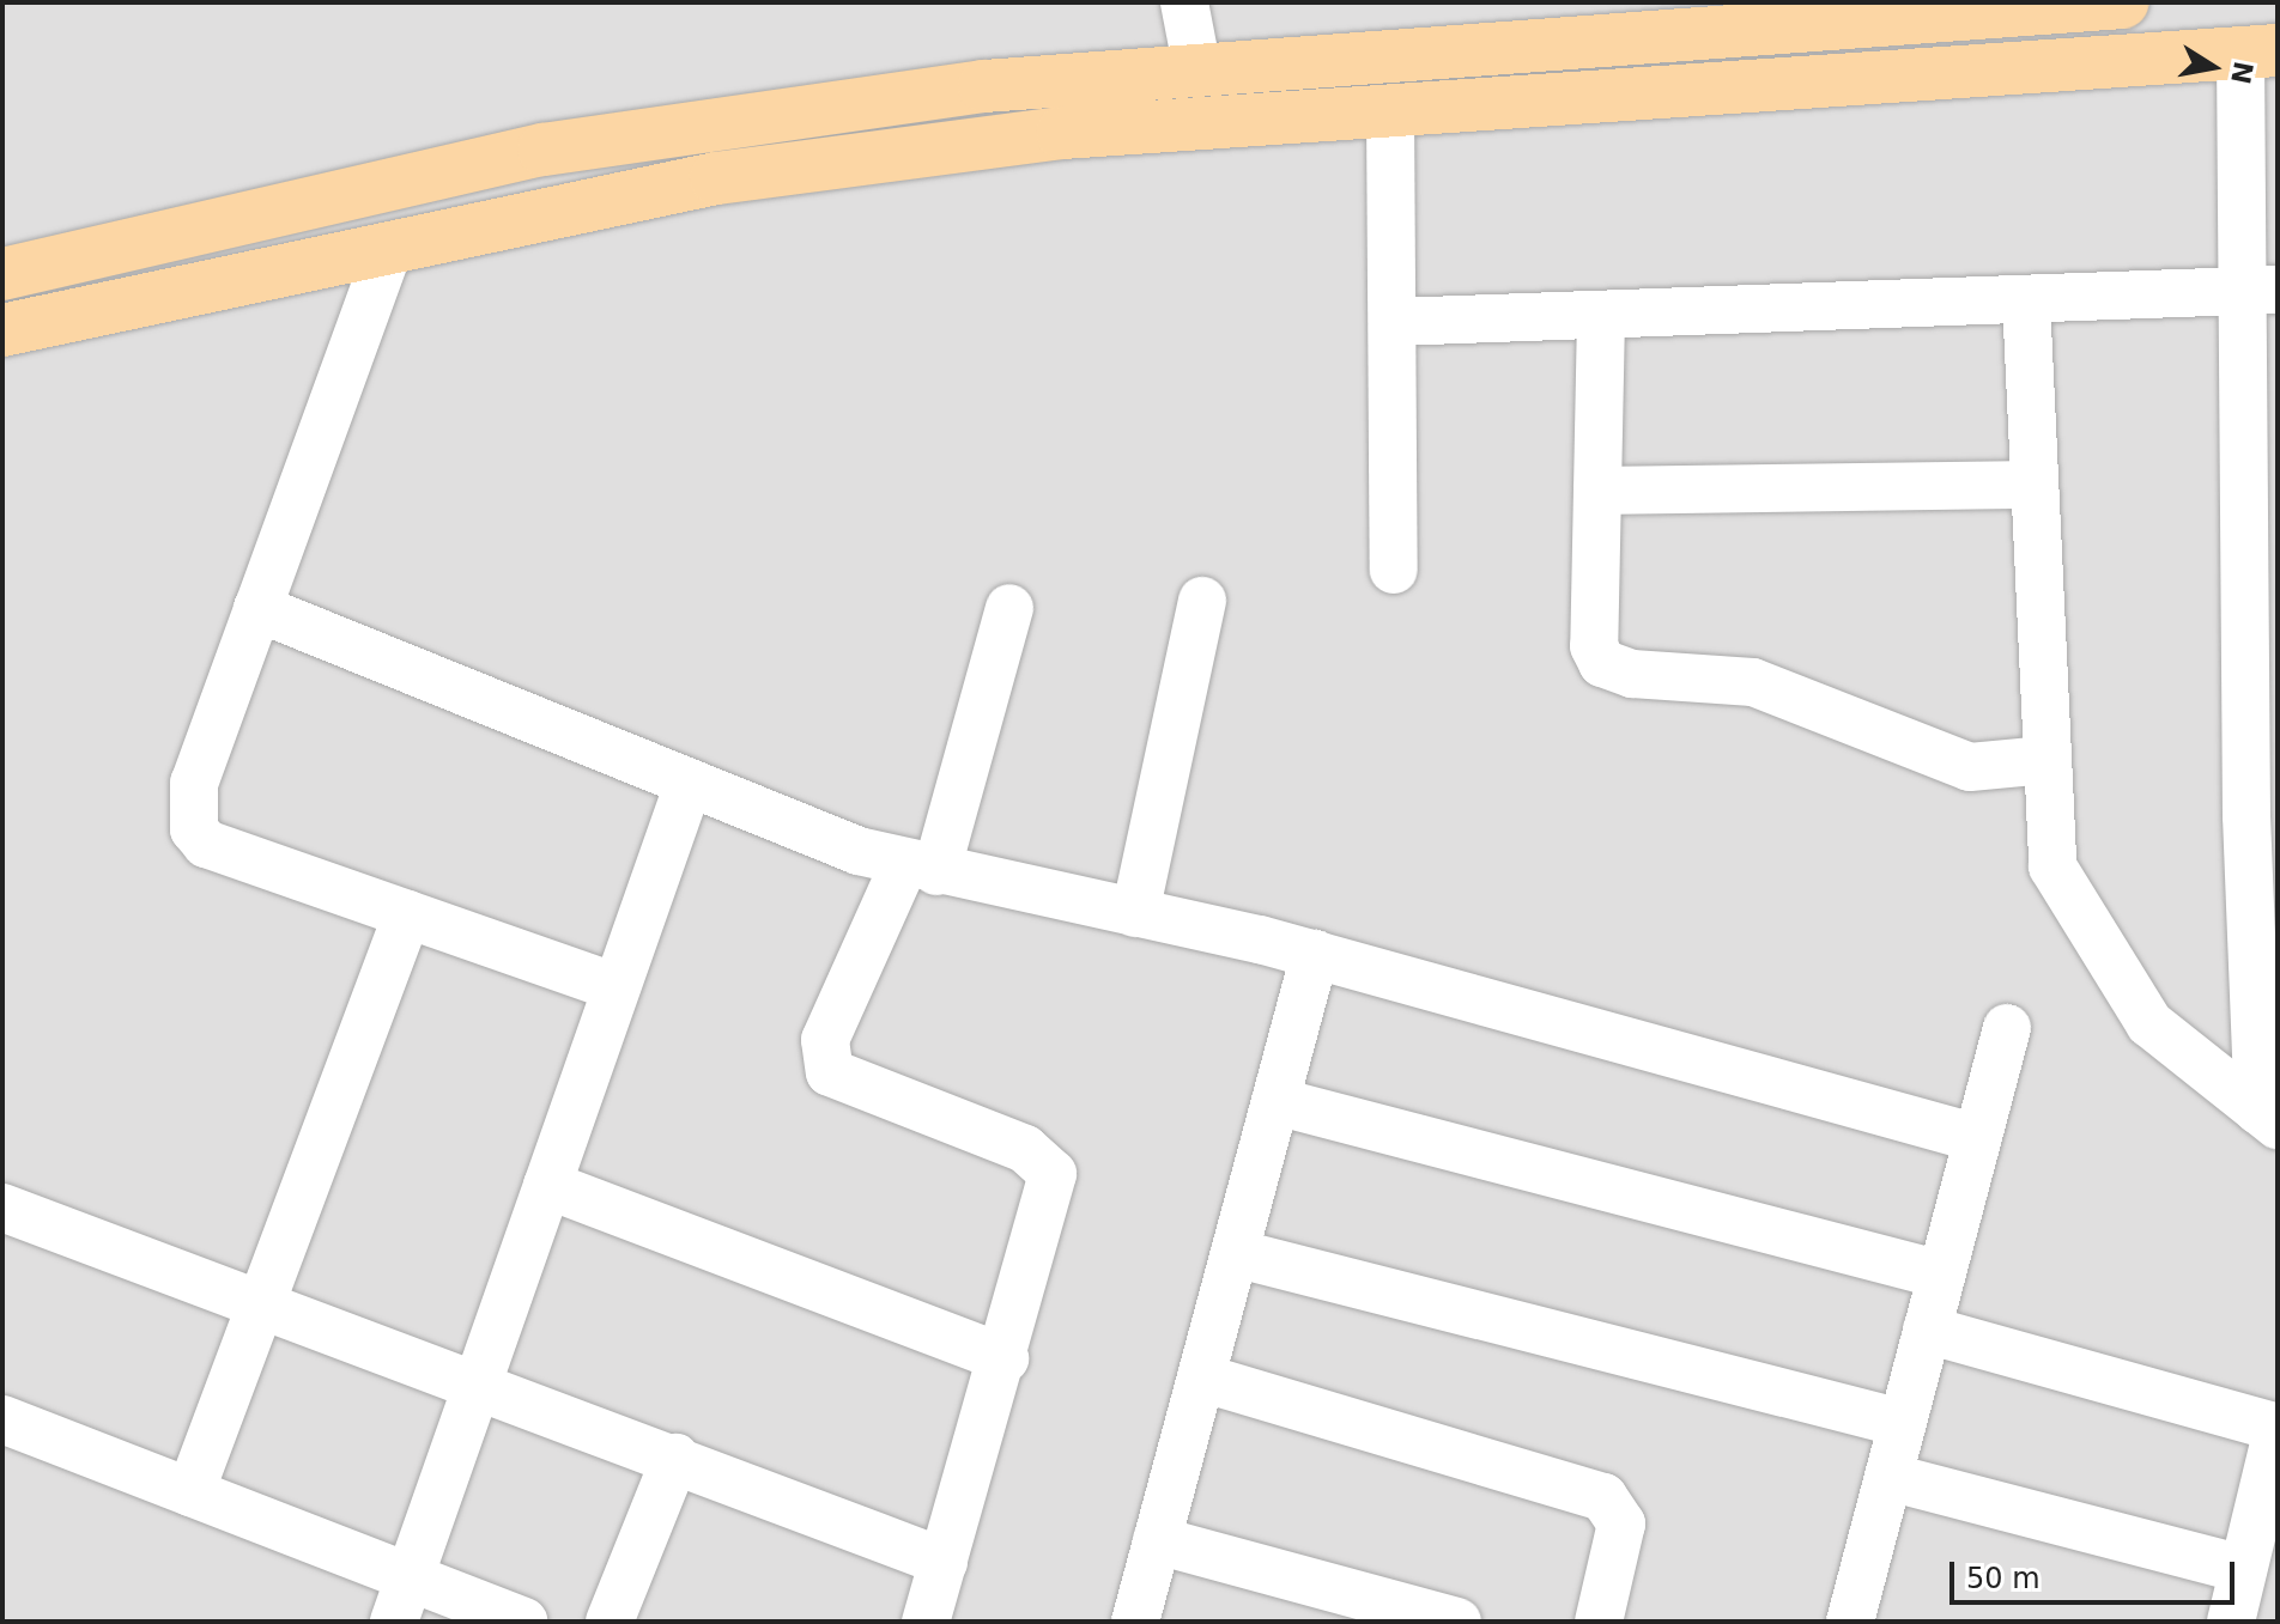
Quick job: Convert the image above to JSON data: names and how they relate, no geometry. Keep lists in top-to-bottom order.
{
  "scale_bar": "50 m",
  "north": "right"
}
